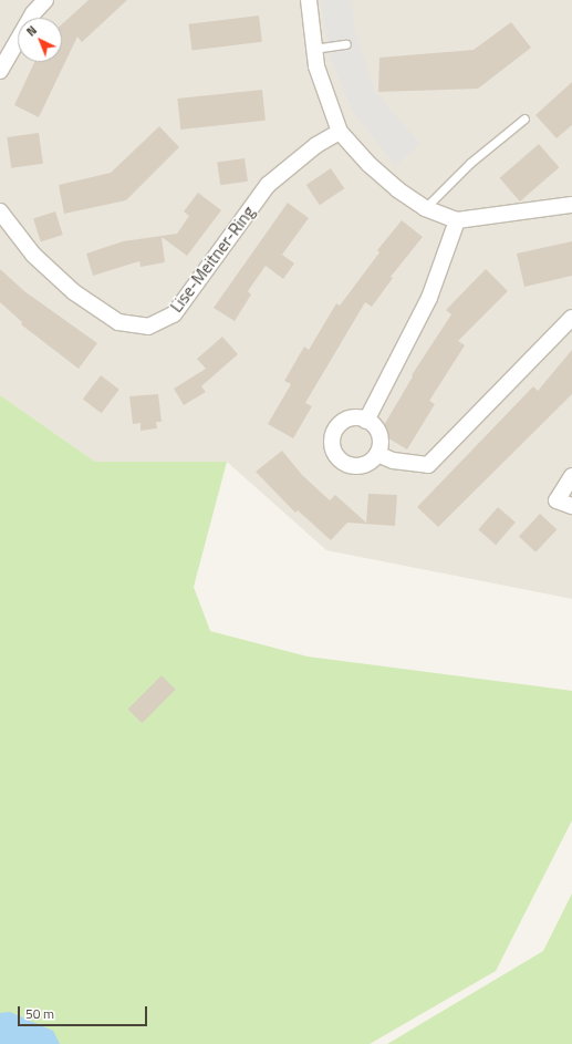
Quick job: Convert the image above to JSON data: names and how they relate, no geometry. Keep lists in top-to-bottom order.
{
  "streets": {
    "street": ["Lise-Meitner-Ring"]
  },
  "scale_bar": "50 m",
  "north": "top left"
}
